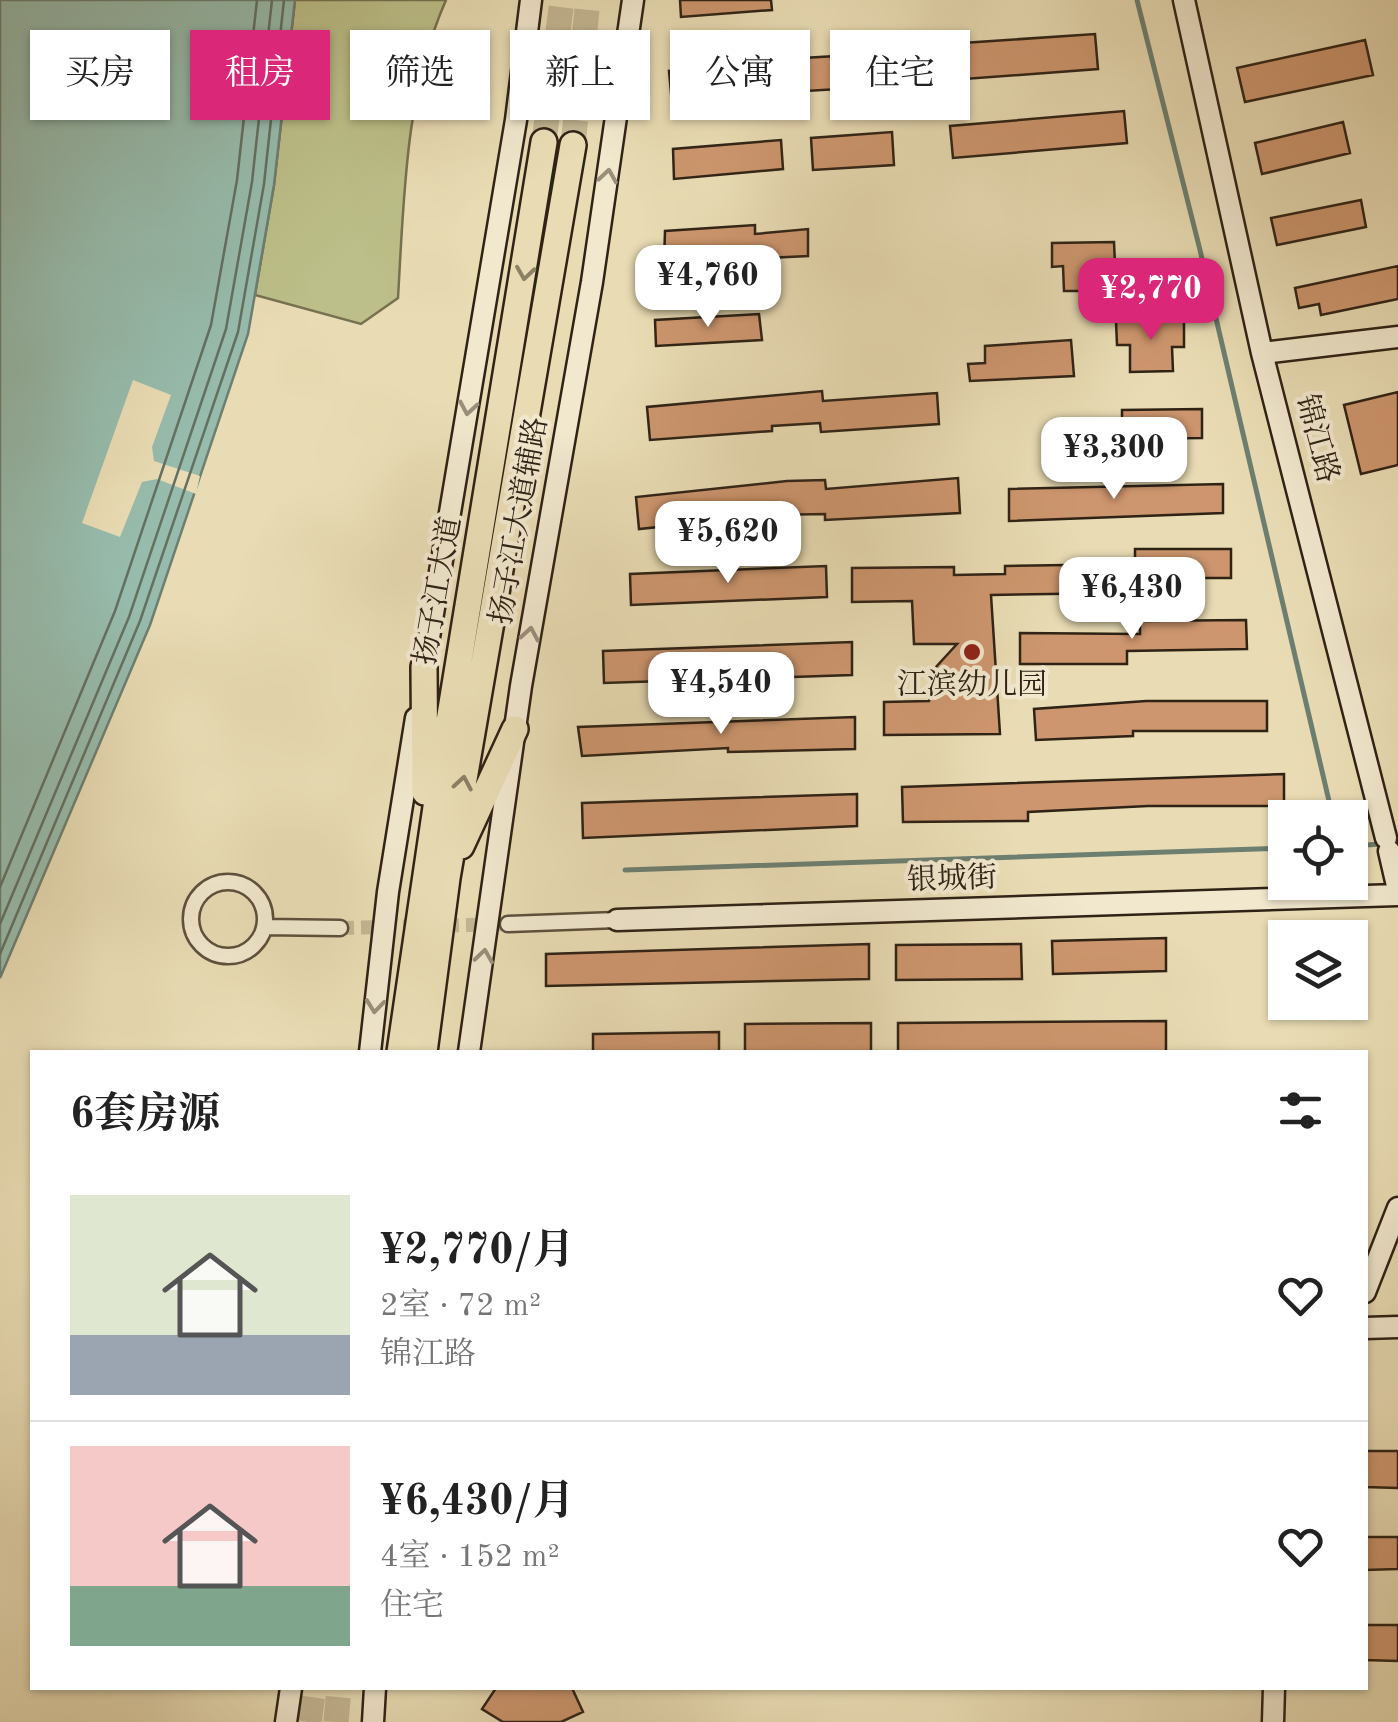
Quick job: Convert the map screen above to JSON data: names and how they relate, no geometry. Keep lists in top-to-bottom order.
{
  "streets": {
    "highway": ["扬子江大道"],
    "main road": ["锦江路", "扬子江大道辅路", "银城街"]
  },
  "crossings": [
    ["锦江路", "银城街"]
  ],
  "places": ["江滨幼儿园"],
  "page": {
    "chip": [
      "买房",
      "租房",
      "筛选",
      "新上",
      "公寓",
      "住宅"
    ],
    "price": [
      "¥4,760",
      "¥2,770",
      "¥3,300",
      "¥5,620",
      "¥6,430",
      "¥4,540"
    ],
    "heading": "6套房源",
    "list": [
      {
        "name": "¥2,770/月",
        "note": "2室 · 72 m² · 锦江路"
      },
      {
        "name": "¥6,430/月",
        "note": "4室 · 152 m² · 住宅"
      }
    ]
  }
}
